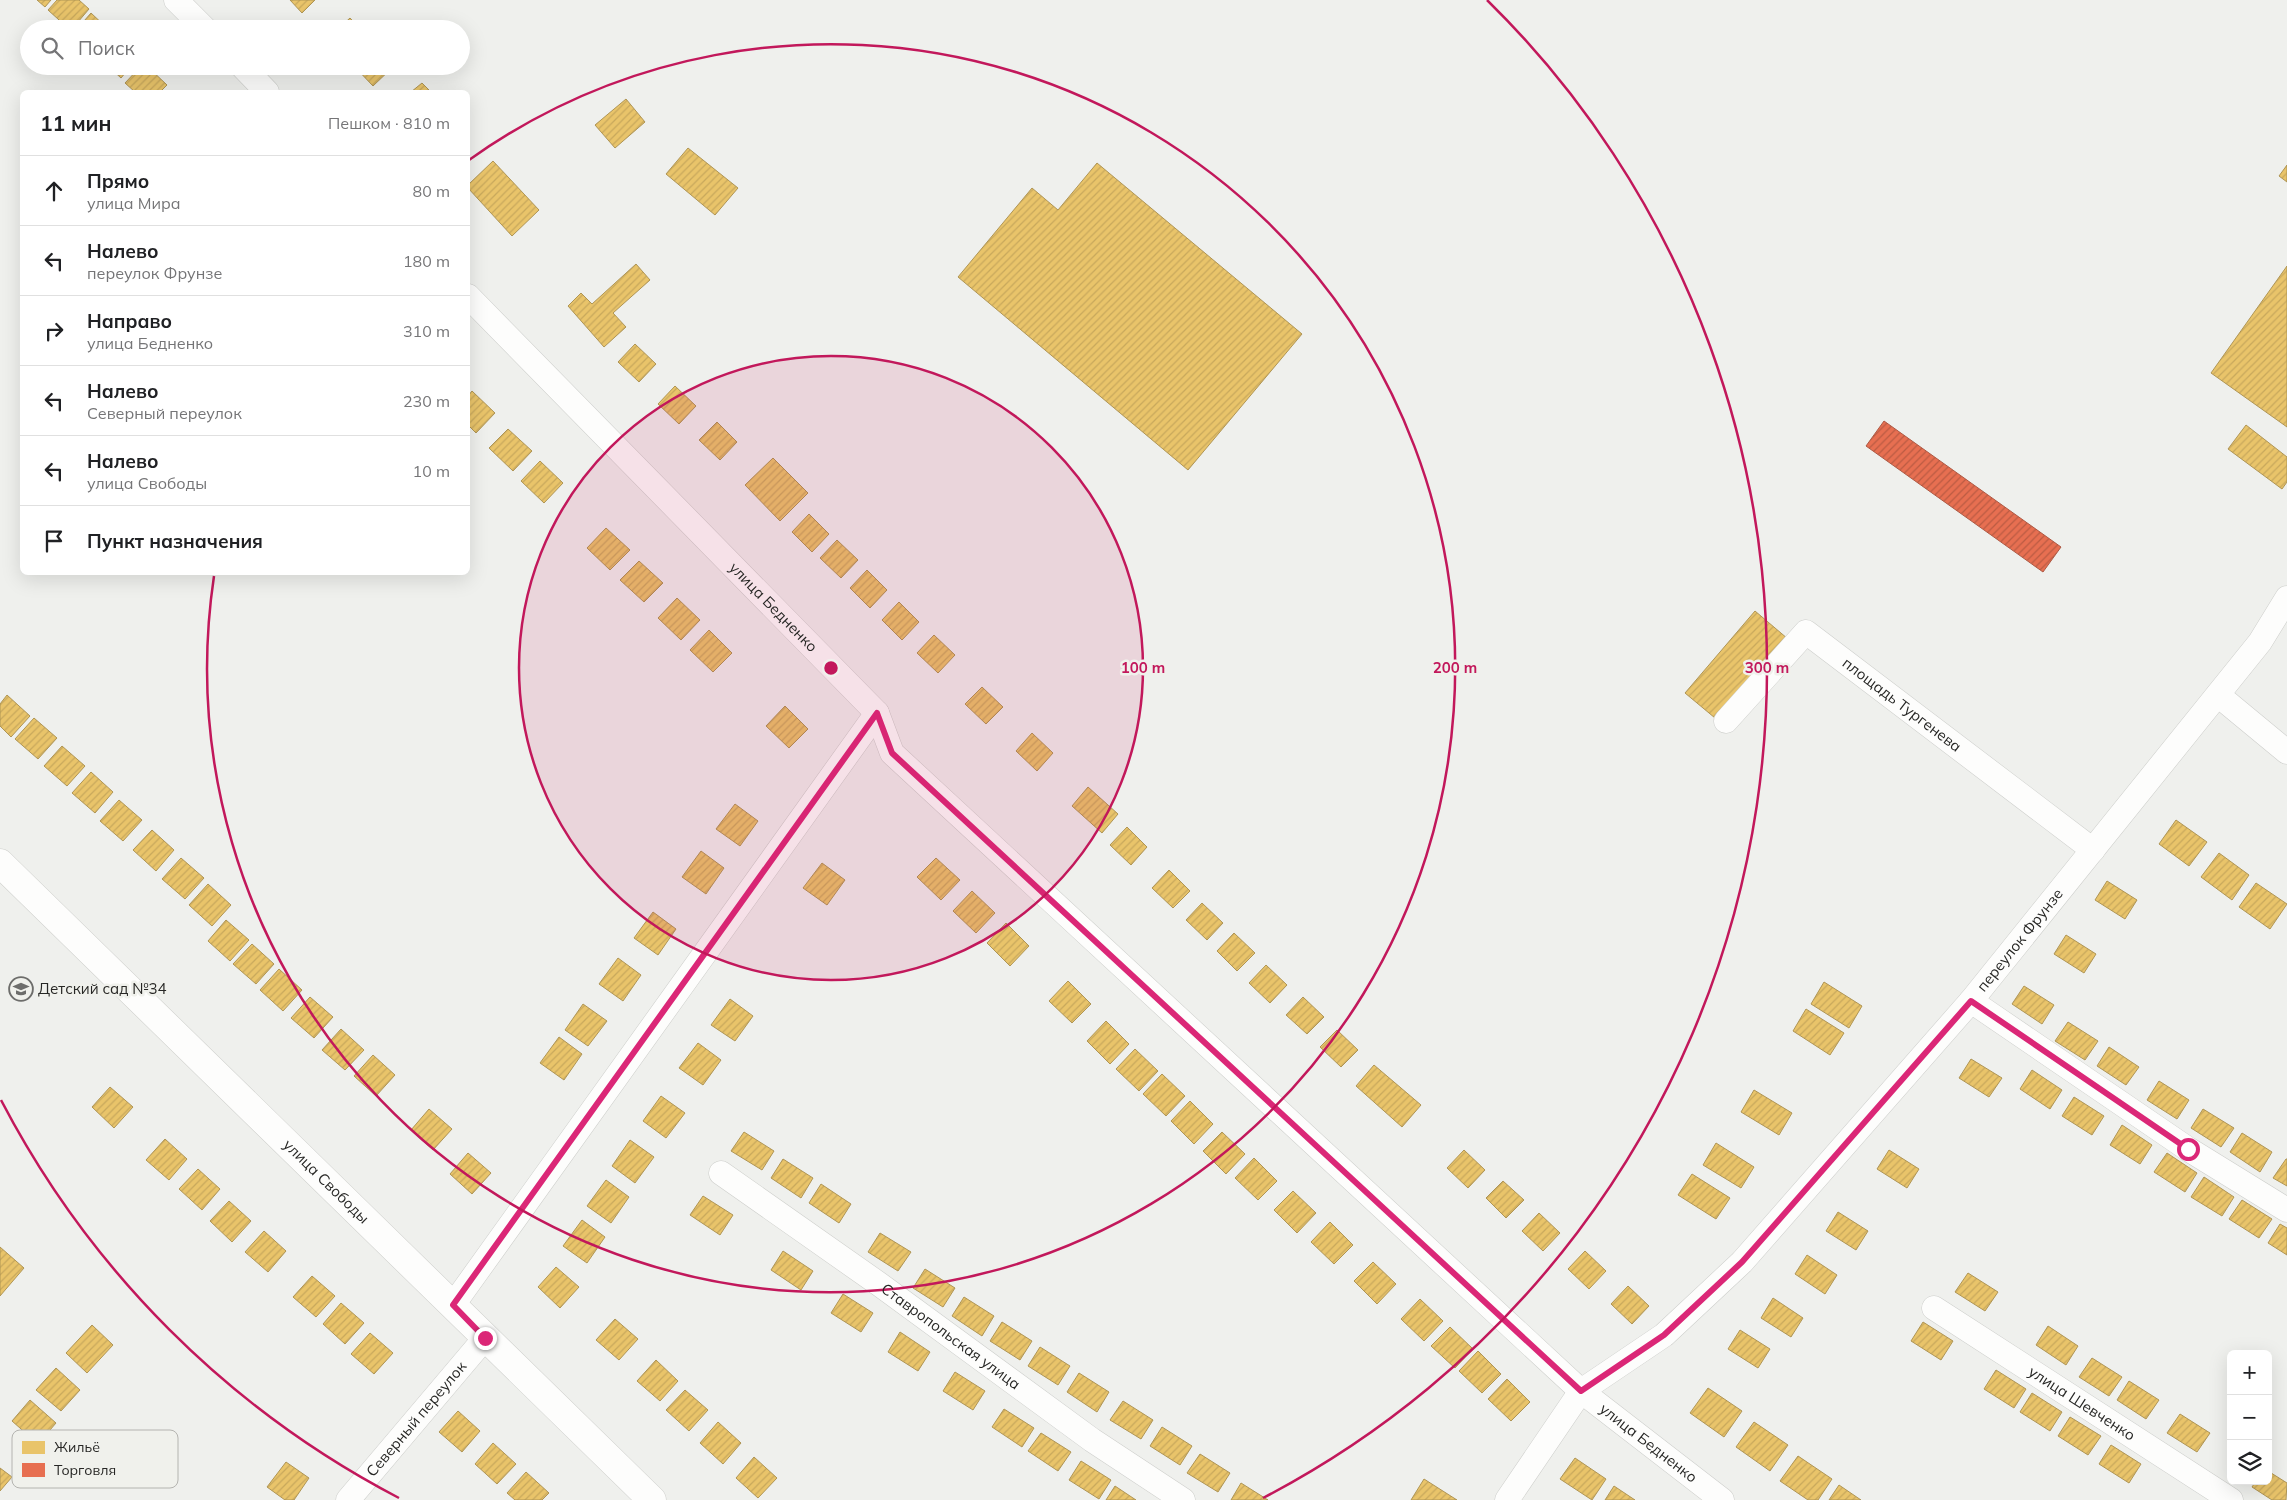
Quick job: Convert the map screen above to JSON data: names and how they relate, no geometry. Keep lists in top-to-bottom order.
{
  "streets": {
    "main road": ["улица Свободы"],
    "street": [
      "улица Бедненко",
      "площадь Тургенева",
      "переулок Фрунзе",
      "Ставропольская улица",
      "улица Шевченко",
      "Северный переулок"
    ]
  },
  "crossings": [
    ["улица Бедненко", "переулок Фрунзе"],
    ["площадь Тургенева", "переулок Фрунзе"],
    ["улица Свободы", "Северный переулок"]
  ],
  "places": {
    "school or university": ["Детский сад №34"]
  },
  "legend": ["Жильё", "Торговля"],
  "page": {
    "search": "Поиск",
    "heading": ["11 мин", "Пешком · 810 m"],
    "list": [
      ["Прямо", "улица Мира", "80 m"],
      ["Налево", "переулок Фрунзе", "180 m"],
      ["Направо", "улица Бедненко", "310 m"],
      ["Налево", "Северный переулок", "230 m"],
      ["Налево", "улица Свободы", "10 m"],
      "Пункт назначения"
    ],
    "map_buttons": ["+", "−"]
  },
  "rings": ["100 m", "200 m", "300 m"]
}
